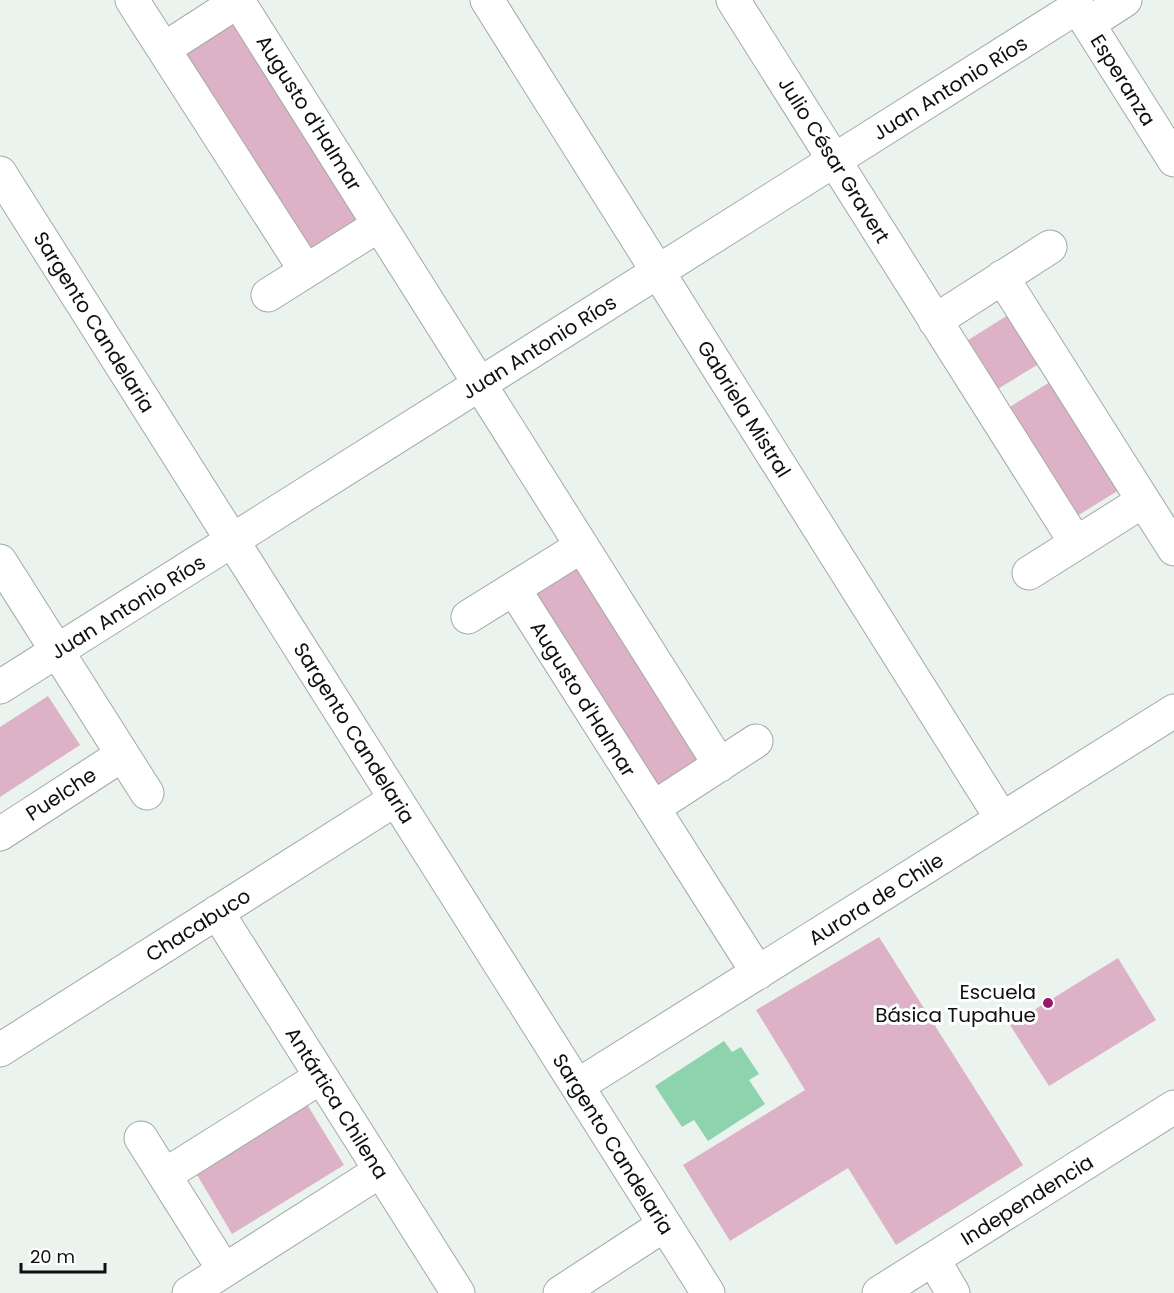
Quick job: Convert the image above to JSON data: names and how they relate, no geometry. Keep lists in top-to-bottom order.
{
  "streets": {
    "street": [
      "Esperanza",
      "Juan Antonio Ríos",
      "Augusto d'Halmar",
      "Julio César Gravert",
      "Sargento Candelaria",
      "Gabriela Mistral",
      "Puelche",
      "Aurora de Chile",
      "Chacabuco",
      "Antártica Chilena",
      "Independencia"
    ]
  },
  "crossings": [
    ["Esperanza", "Juan Antonio Ríos"],
    ["Juan Antonio Ríos", "Augusto d'Halmar"],
    ["Juan Antonio Ríos", "Julio César Gravert"],
    ["Juan Antonio Ríos", "Sargento Candelaria"],
    ["Juan Antonio Ríos", "Gabriela Mistral"],
    ["Augusto d'Halmar", "Aurora de Chile"],
    ["Sargento Candelaria", "Aurora de Chile"],
    ["Sargento Candelaria", "Chacabuco"],
    ["Gabriela Mistral", "Aurora de Chile"],
    ["Chacabuco", "Antártica Chilena"]
  ],
  "places": ["Escuela Básica Tupahue"],
  "scale_bar": "20 m"
}
